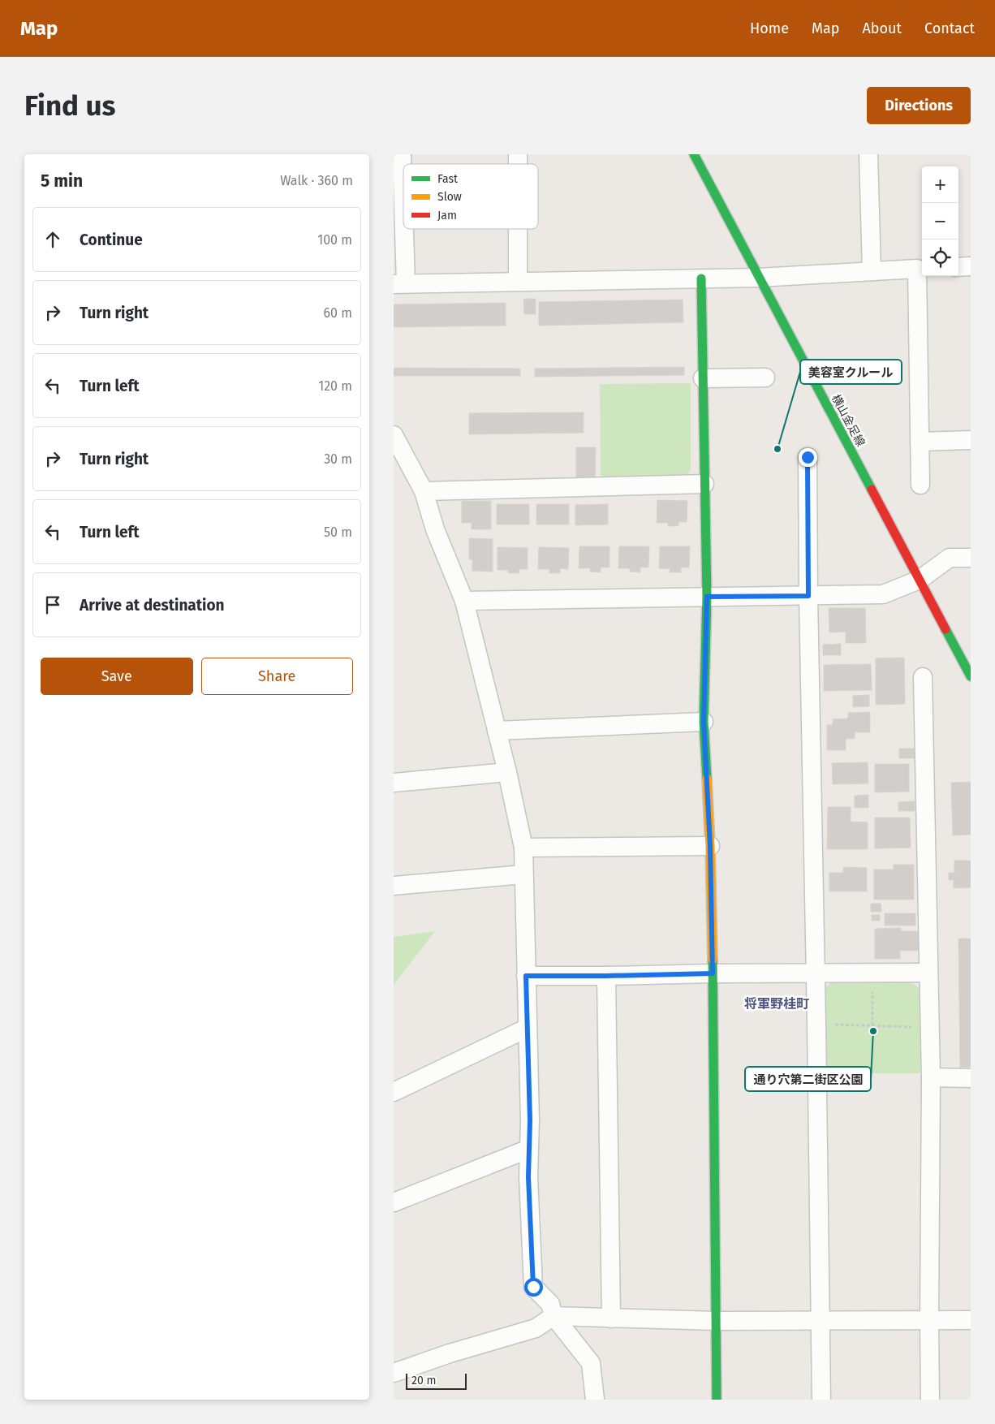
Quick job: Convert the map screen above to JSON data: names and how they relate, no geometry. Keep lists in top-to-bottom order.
{
  "streets": {
    "street": ["横山金足線"]
  },
  "districts": ["将軍野桂町"],
  "places": ["美容室クルール", "通り穴第二街区公園"],
  "legend": ["Fast", "Slow", "Jam"],
  "scale_bar": "20 m",
  "page": {
    "header": "Map",
    "nav": [
      "Home",
      "Map",
      "About",
      "Contact"
    ],
    "buttons": [
      "Directions",
      ["Save", "Share"]
    ],
    "title": "Find us",
    "heading": ["5 min", "Walk · 360 m"],
    "map_buttons": ["+", "−"],
    "list": [
      ["Continue", "100 m"],
      ["Turn right", "60 m"],
      ["Turn left", "120 m"],
      ["Turn right", "30 m"],
      ["Turn left", "50 m"],
      "Arrive at destination"
    ],
    "scale": "20 m"
  }
}
